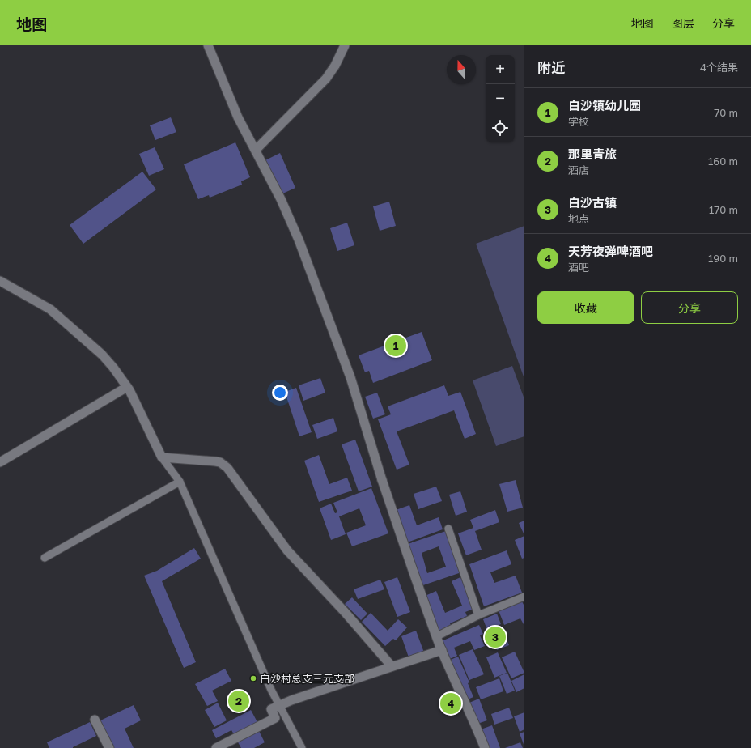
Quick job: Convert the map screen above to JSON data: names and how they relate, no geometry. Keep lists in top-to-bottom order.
{
  "places": ["白沙村总支三元支部"],
  "north": "top",
  "page": {
    "header": "地图",
    "nav": ["地图", "图层", "分享"],
    "heading": ["附近", "4个结果"],
    "map_buttons": ["+", "−"],
    "list": [
      {
        "mark": "1",
        "name": "白沙镇幼儿园",
        "note": "学校",
        "value": "70 m"
      },
      {
        "mark": "2",
        "name": "那里青旅",
        "note": "酒店",
        "value": "160 m"
      },
      {
        "mark": "3",
        "name": "白沙古镇",
        "note": "地点",
        "value": "170 m"
      },
      {
        "mark": "4",
        "name": "天芳夜弹啤酒吧",
        "note": "酒吧",
        "value": "190 m"
      }
    ],
    "buttons": ["收藏", "分享"],
    "pins": [
      "1",
      "3",
      "2",
      "4"
    ]
  }
}
